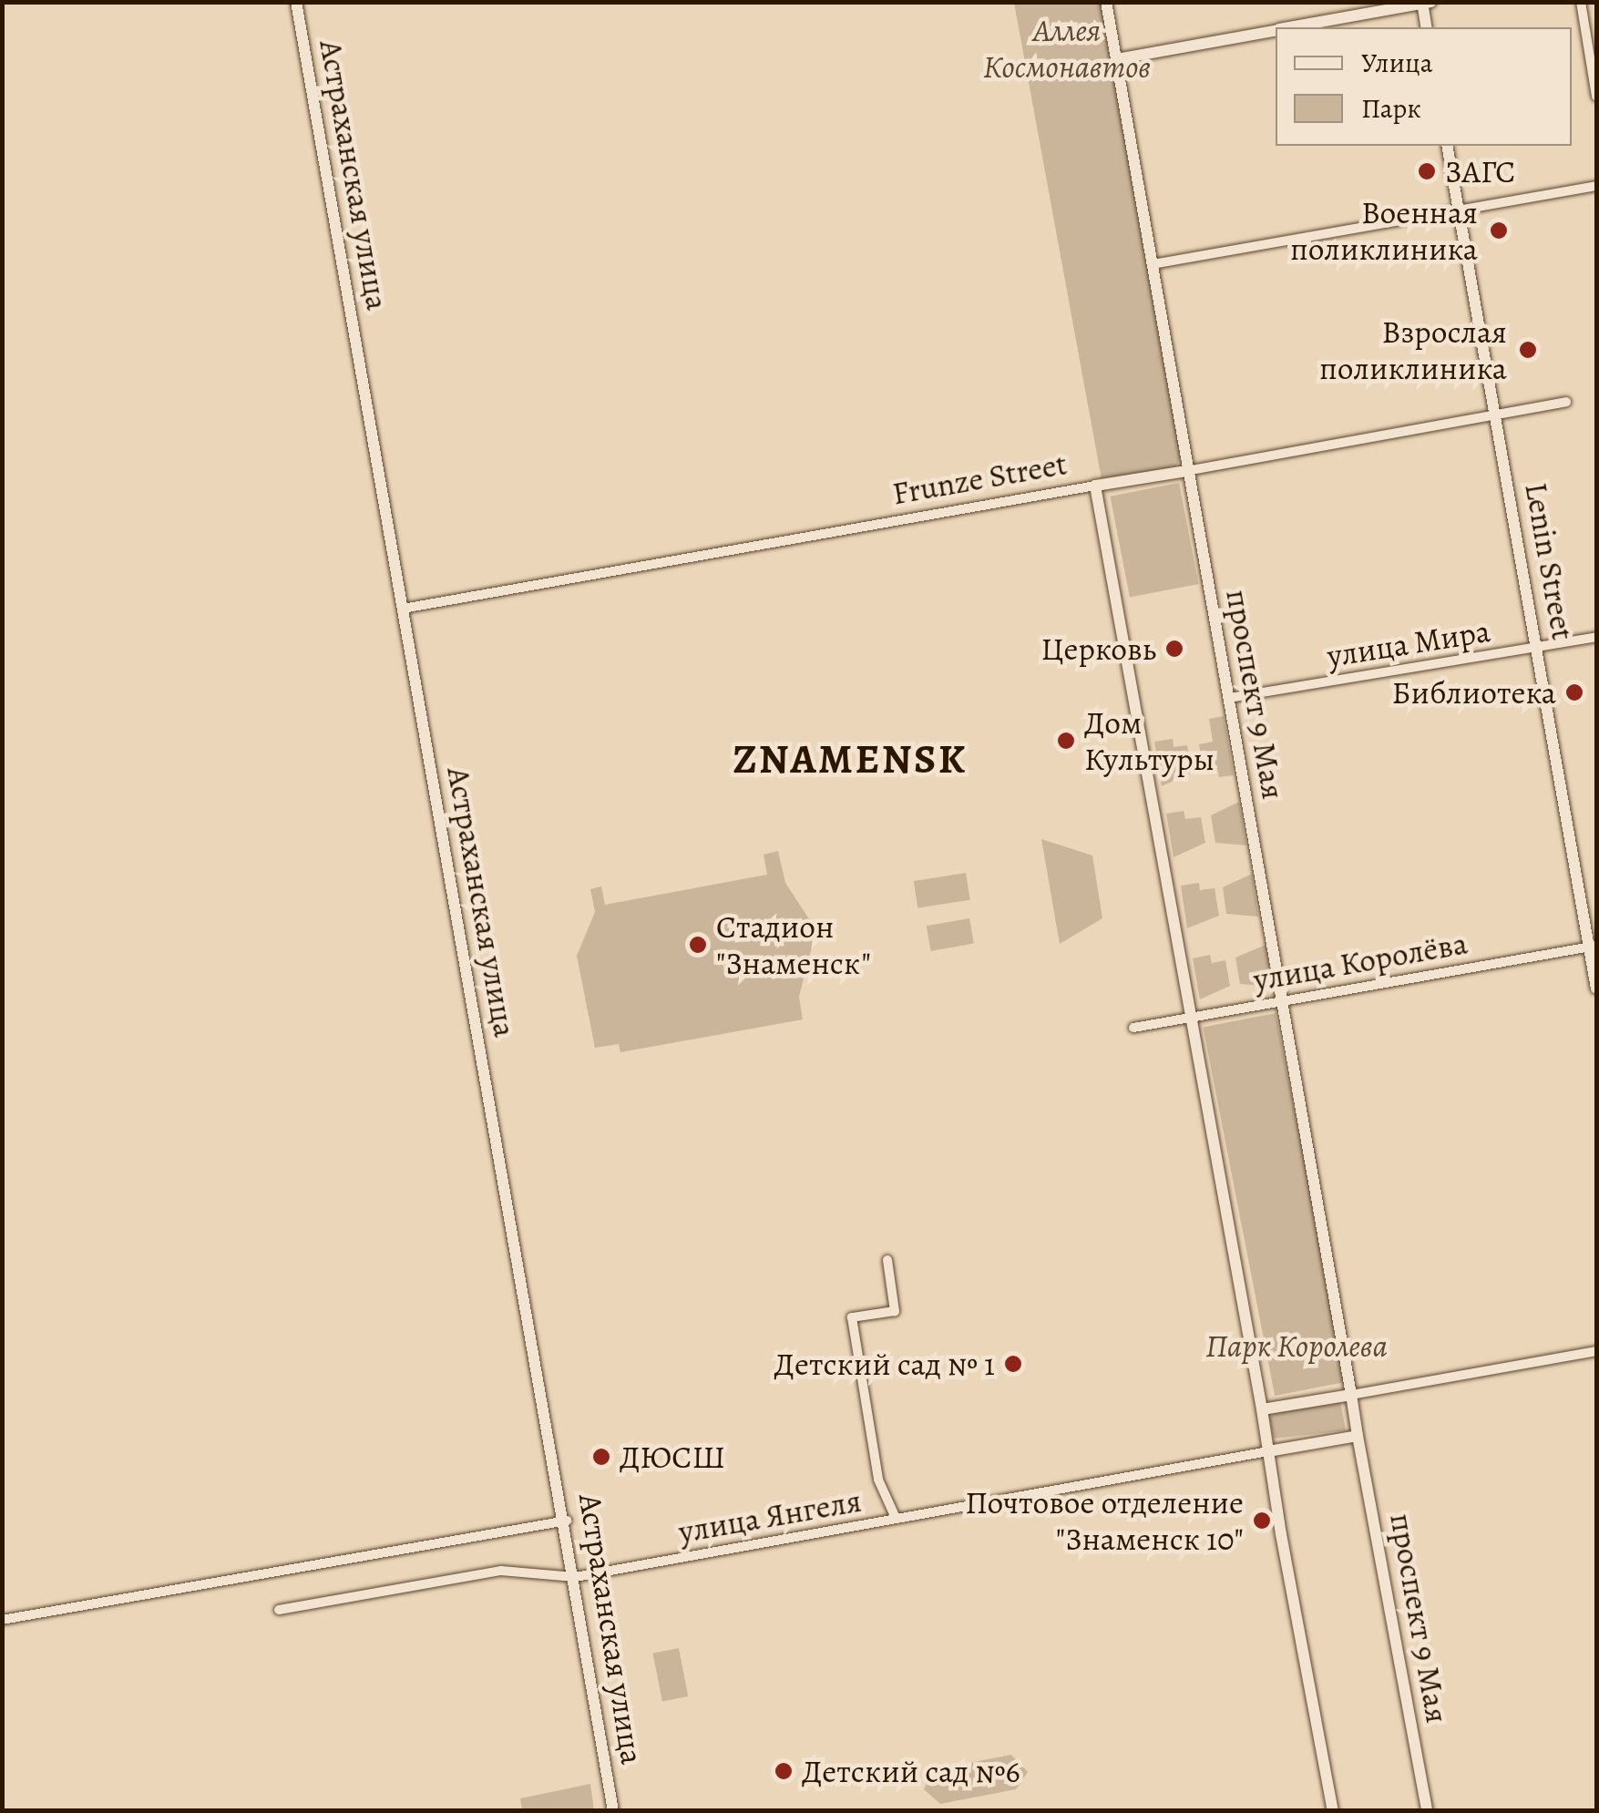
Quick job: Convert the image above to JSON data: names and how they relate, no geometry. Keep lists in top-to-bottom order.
{
  "streets": {
    "street": [
      "Астраханская улица",
      "Frunze Street",
      "Lenin Street",
      "улица Мира",
      "проспект 9 Мая",
      "улица Королёва",
      "улица Янгеля"
    ]
  },
  "crossings": [
    ["Астраханская улица", "Frunze Street"],
    ["Астраханская улица", "улица Янгеля"],
    ["Frunze Street", "Lenin Street"],
    ["Frunze Street", "проспект 9 Мая"],
    ["Lenin Street", "улица Мира"],
    ["Lenin Street", "улица Королёва"],
    ["улица Мира", "проспект 9 Мая"],
    ["проспект 9 Мая", "улица Королёва"]
  ],
  "districts": ["ZNAMENSK"],
  "parks": ["Аллея Космонавтов", "Парк Королева"],
  "places": [
    "ЗАГС",
    "Военная поликлиника",
    "Взрослая поликлиника",
    "Церковь",
    "Библиотека",
    "Дом Культуры",
    "Стадион \"Знаменск\"",
    "Детский сад № 1",
    "ДЮСШ",
    "Почтовое отделение \"Знаменск 10\"",
    "Детский сад №6"
  ],
  "legend": ["Улица", "Парк"]
}
